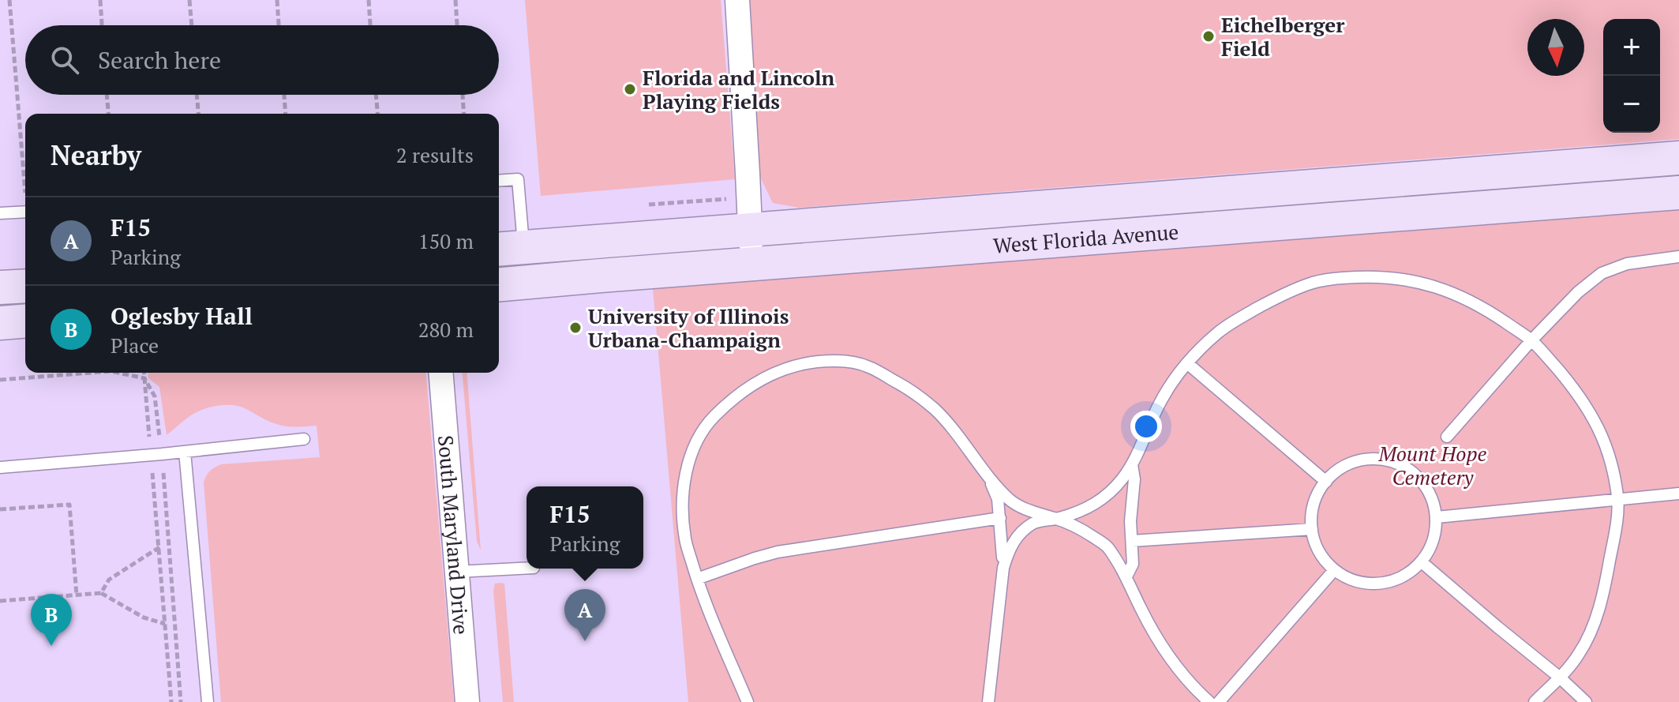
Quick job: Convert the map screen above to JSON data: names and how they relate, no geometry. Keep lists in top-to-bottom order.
{
  "streets": {
    "main road": ["West Florida Avenue"],
    "street": ["South Maryland Drive"]
  },
  "parks": ["Mount Hope Cemetery"],
  "places": ["Eichelberger Field", "Florida and Lincoln Playing Fields", "University of Illinois Urbana-Champaign"],
  "north": "bottom",
  "page": {
    "map_buttons": ["+", "−"],
    "search": "Search here",
    "heading": ["Nearby", "2 results"],
    "list": [
      {
        "mark": "A",
        "name": "F15",
        "note": "Parking",
        "value": "150 m"
      },
      {
        "mark": "B",
        "name": "Oglesby Hall",
        "note": "Place",
        "value": "280 m"
      }
    ],
    "popup": ["F15", "Parking"],
    "pins": ["A", "B"]
  }
}
